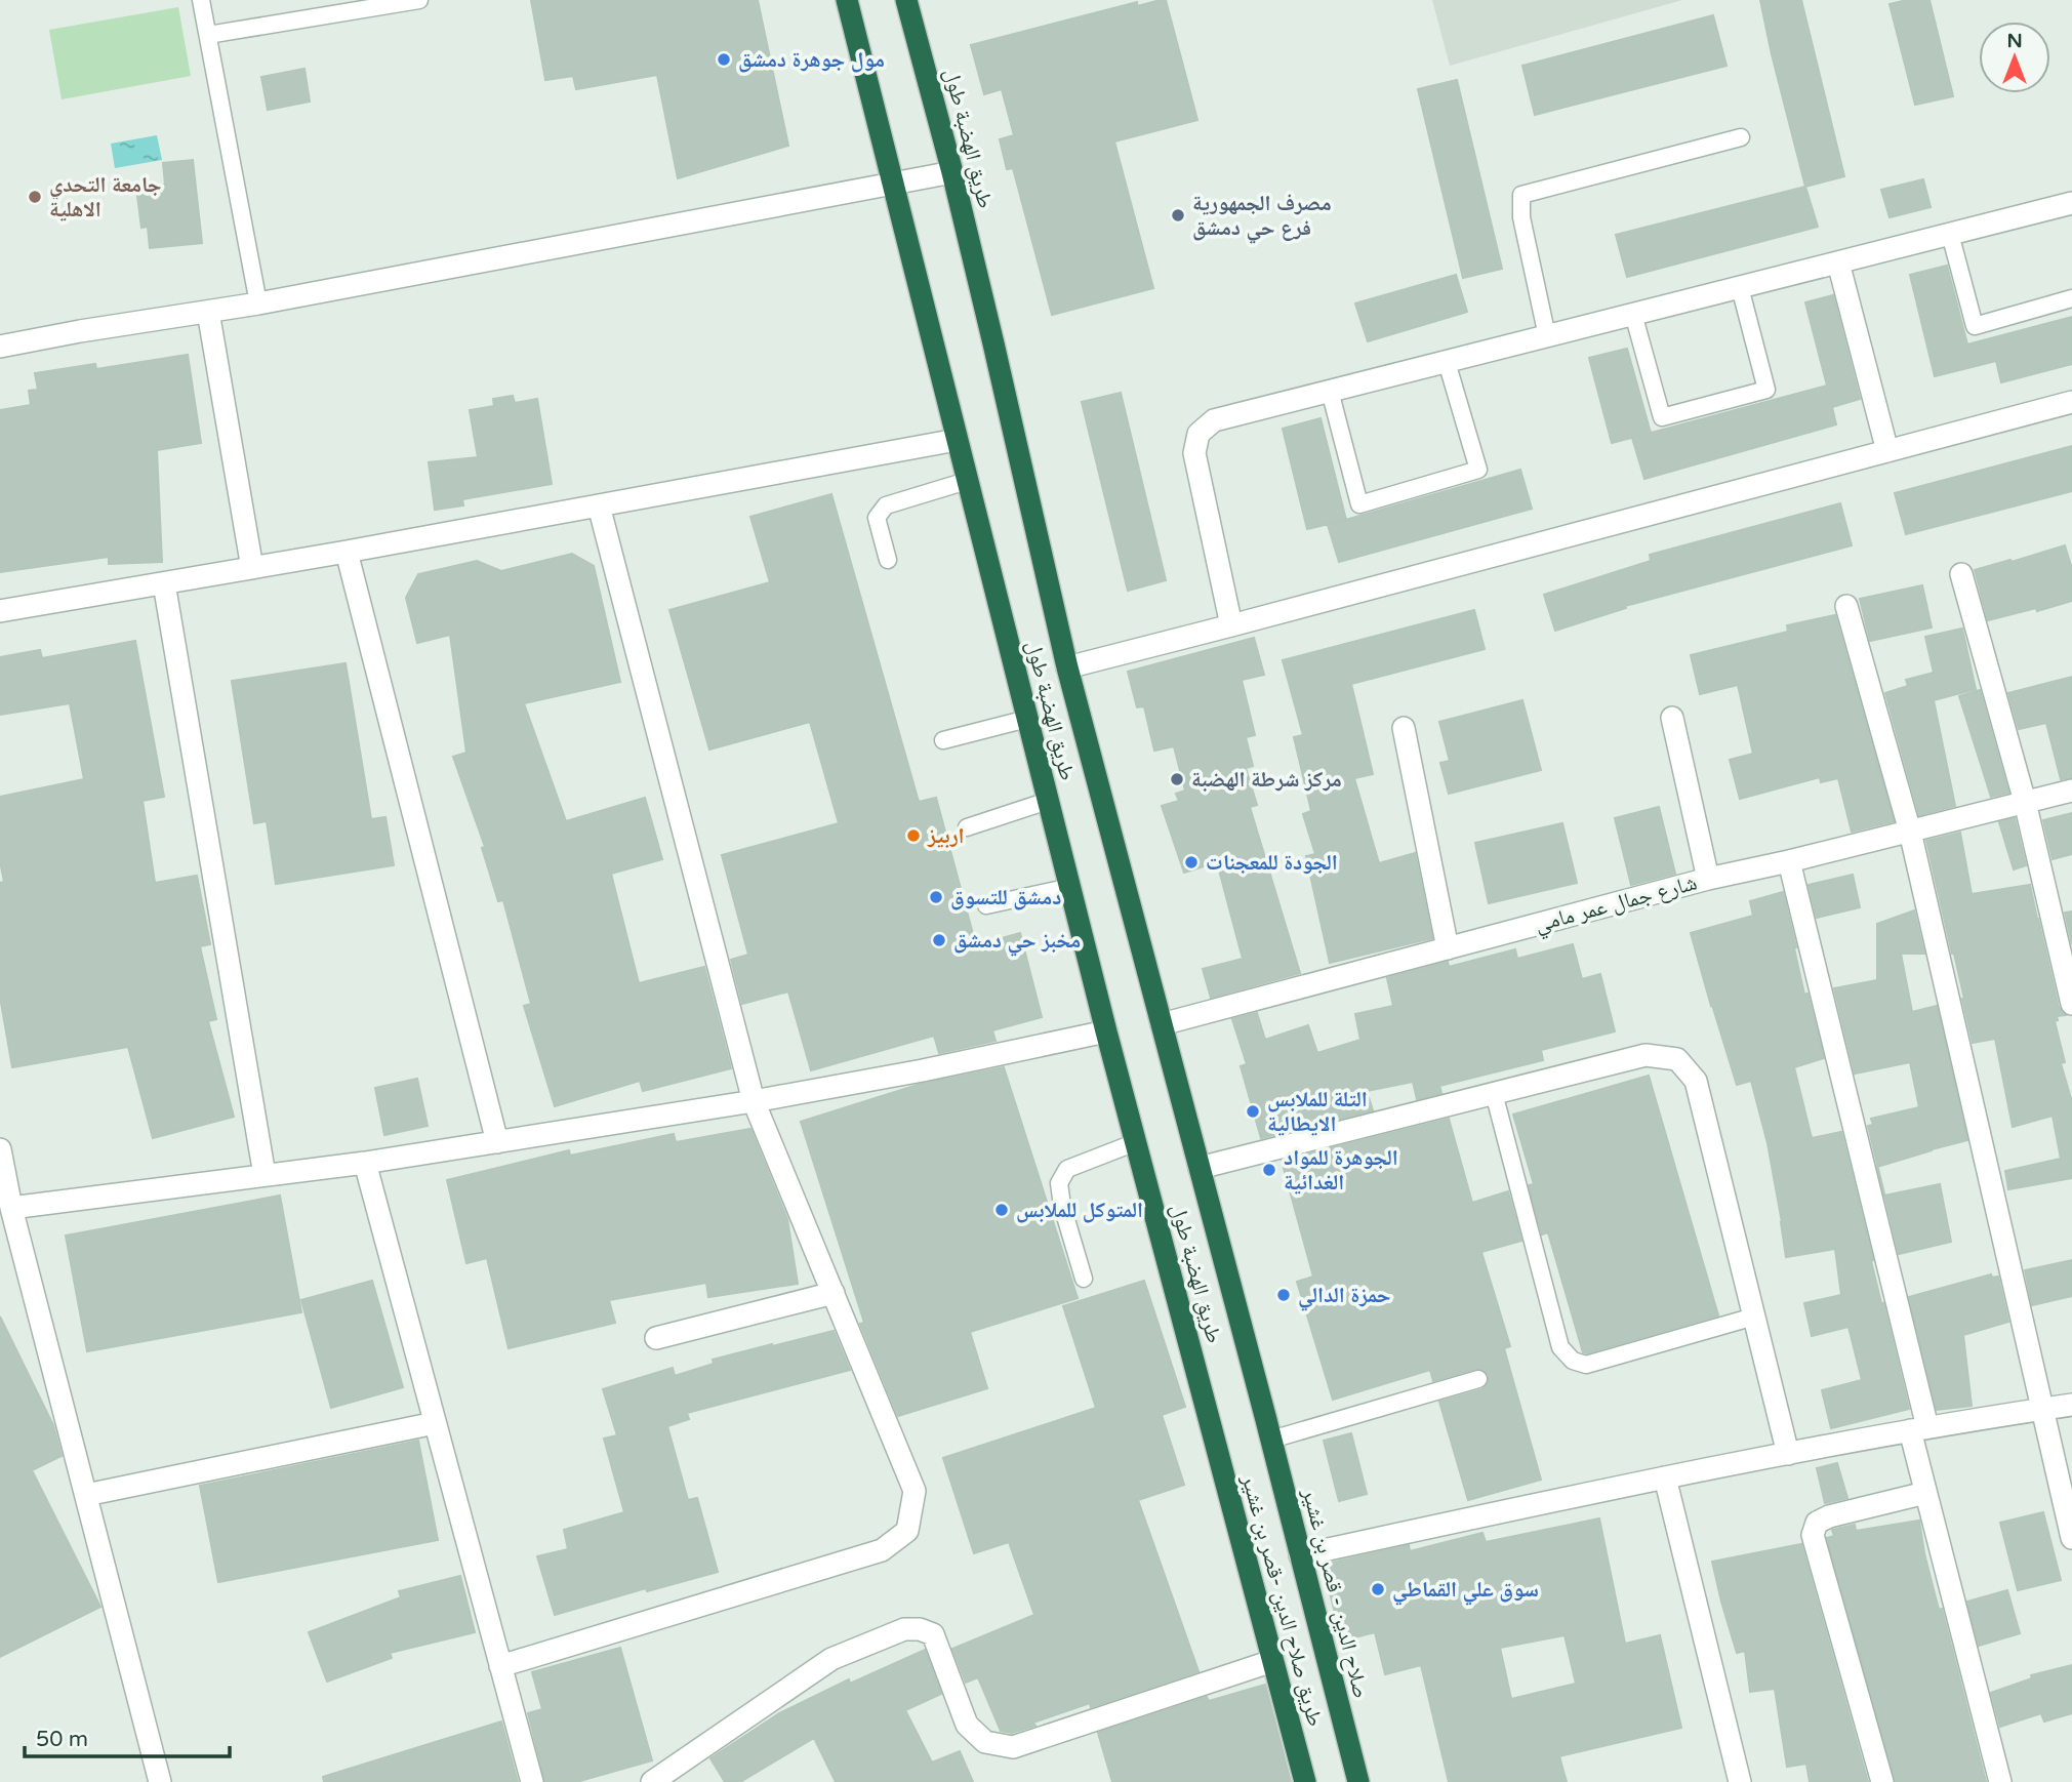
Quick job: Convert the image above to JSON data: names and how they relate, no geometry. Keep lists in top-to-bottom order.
{
  "streets": {
    "highway": ["طريق الهضبة طول", "صلاح الدين - قصر بن غشير", "طريق صلاح الدين -قصر بن غشير"],
    "street": ["شارع جمال عمر مامي"]
  },
  "crossings": [
    ["طريق الهضبة طول", "شارع جمال عمر مامي"],
    ["طريق الهضبة طول", "صلاح الدين - قصر بن غشير"],
    ["طريق الهضبة طول", "طريق صلاح الدين -قصر بن غشير"]
  ],
  "places": [
    "مول جوهرة دمشق",
    "جامعة التحدي الاهلية",
    "مصرف الجمهورية فرع حي دمشق",
    "مركز شرطة الهضبة",
    "اربيز",
    "الجودة للمعجنات",
    "دمشق للتسوق",
    "مخبز حي دمشق",
    "التلة للملابس الايطالية",
    "الجوهرة للمواد الغدائية",
    "المتوكل للملابس",
    "حمزة الدالي",
    "سوق علي القماطي"
  ],
  "scale_bar": "50 m",
  "north": "top"
}
